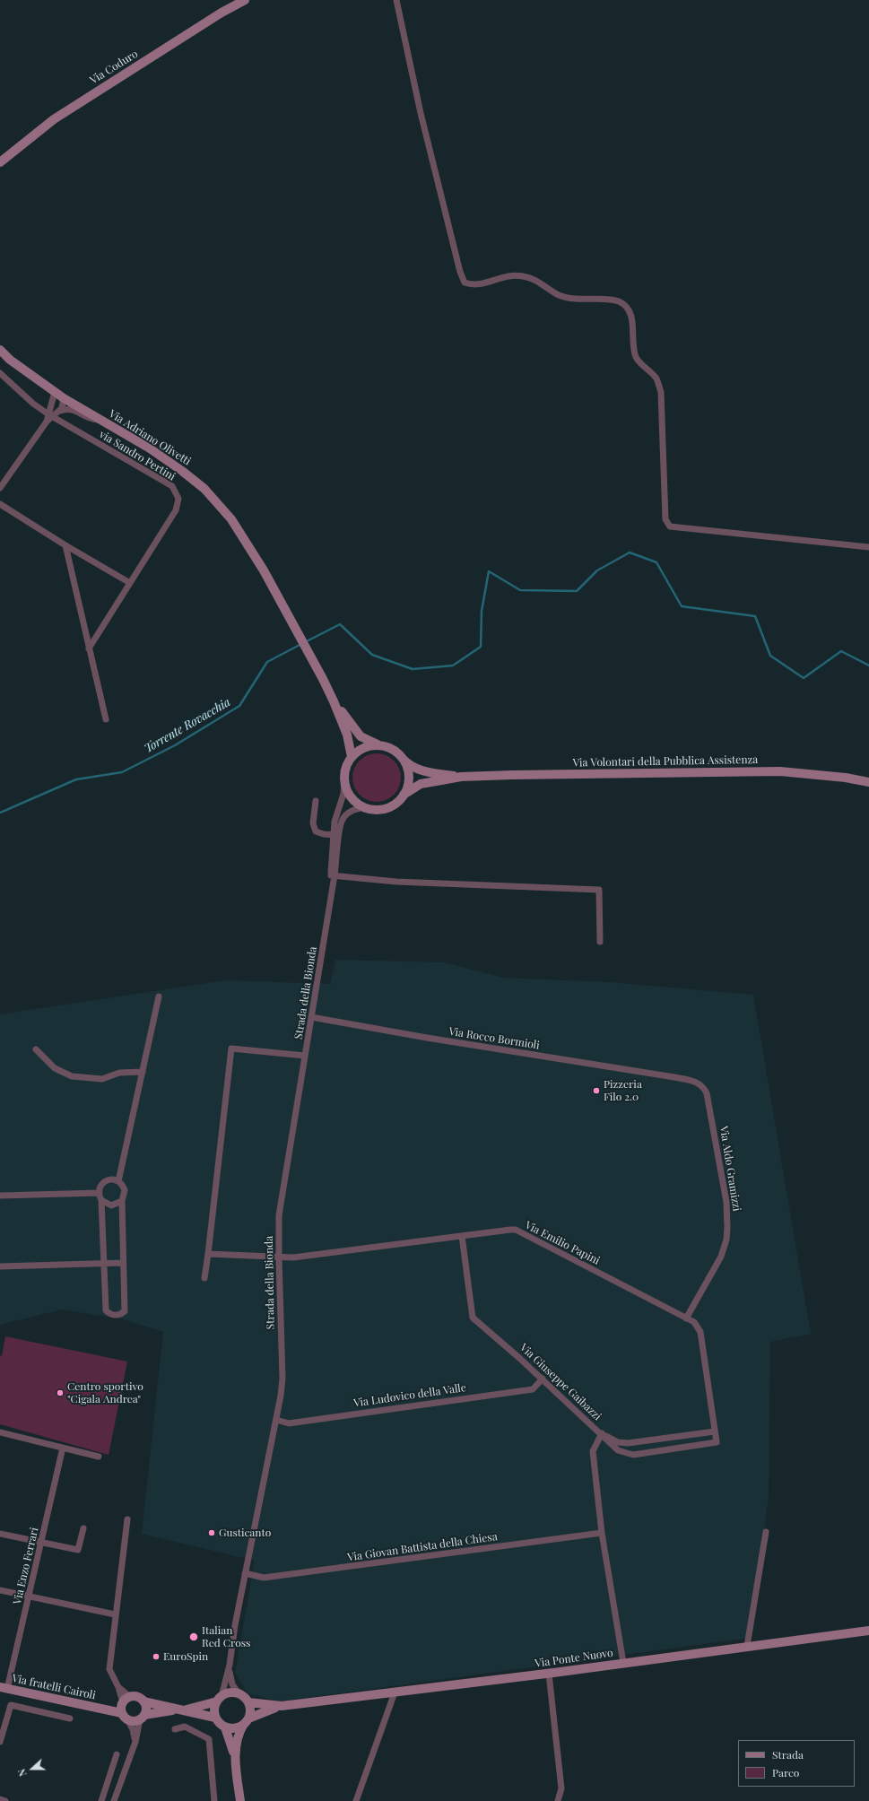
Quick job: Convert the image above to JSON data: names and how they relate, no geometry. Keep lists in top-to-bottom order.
{
  "streets": {
    "street": [
      "Via Coduro",
      "Via Adriano Olivetti",
      "via Sandro Pertini",
      "Via Volontari della Pubblica Assistenza",
      "Strada della Bionda",
      "Via Rocco Bormioli",
      "Via Aldo Gramizzi",
      "Via Emilio Papini",
      "Via Giuseppe Gaibazzi",
      "Via Ludovico della Valle",
      "Via Giovan Battista della Chiesa",
      "Via Enzo Ferrari",
      "Via Ponte Nuovo",
      "Via fratelli Cairoli"
    ]
  },
  "crossings": [
    ["Via Volontari della Pubblica Assistenza", "Strada della Bionda"],
    ["Strada della Bionda", "Via Rocco Bormioli"],
    ["Strada della Bionda", "Via Emilio Papini"],
    ["Strada della Bionda", "Via Ludovico della Valle"],
    ["Strada della Bionda", "Via Giovan Battista della Chiesa"],
    ["Strada della Bionda", "Via Ponte Nuovo"],
    ["Via Rocco Bormioli", "Via Aldo Gramizzi"],
    ["Via Aldo Gramizzi", "Via Emilio Papini"],
    ["Via Emilio Papini", "Via Giuseppe Gaibazzi"],
    ["Via Giuseppe Gaibazzi", "Via Ludovico della Valle"],
    ["Via Giuseppe Gaibazzi", "Via Giovan Battista della Chiesa"],
    ["Via Giuseppe Gaibazzi", "Via Ponte Nuovo"],
    ["Via Enzo Ferrari", "Via fratelli Cairoli"]
  ],
  "water": ["Torrente Rovacchia"],
  "places": [
    "Pizzeria Filo 2.0",
    "Centro sportivo \"Cigala Andrea\"",
    "Gusticanto",
    "Italian Red Cross",
    "EuroSpin"
  ],
  "legend": ["Strada", "Parco"],
  "north": "left"
}
